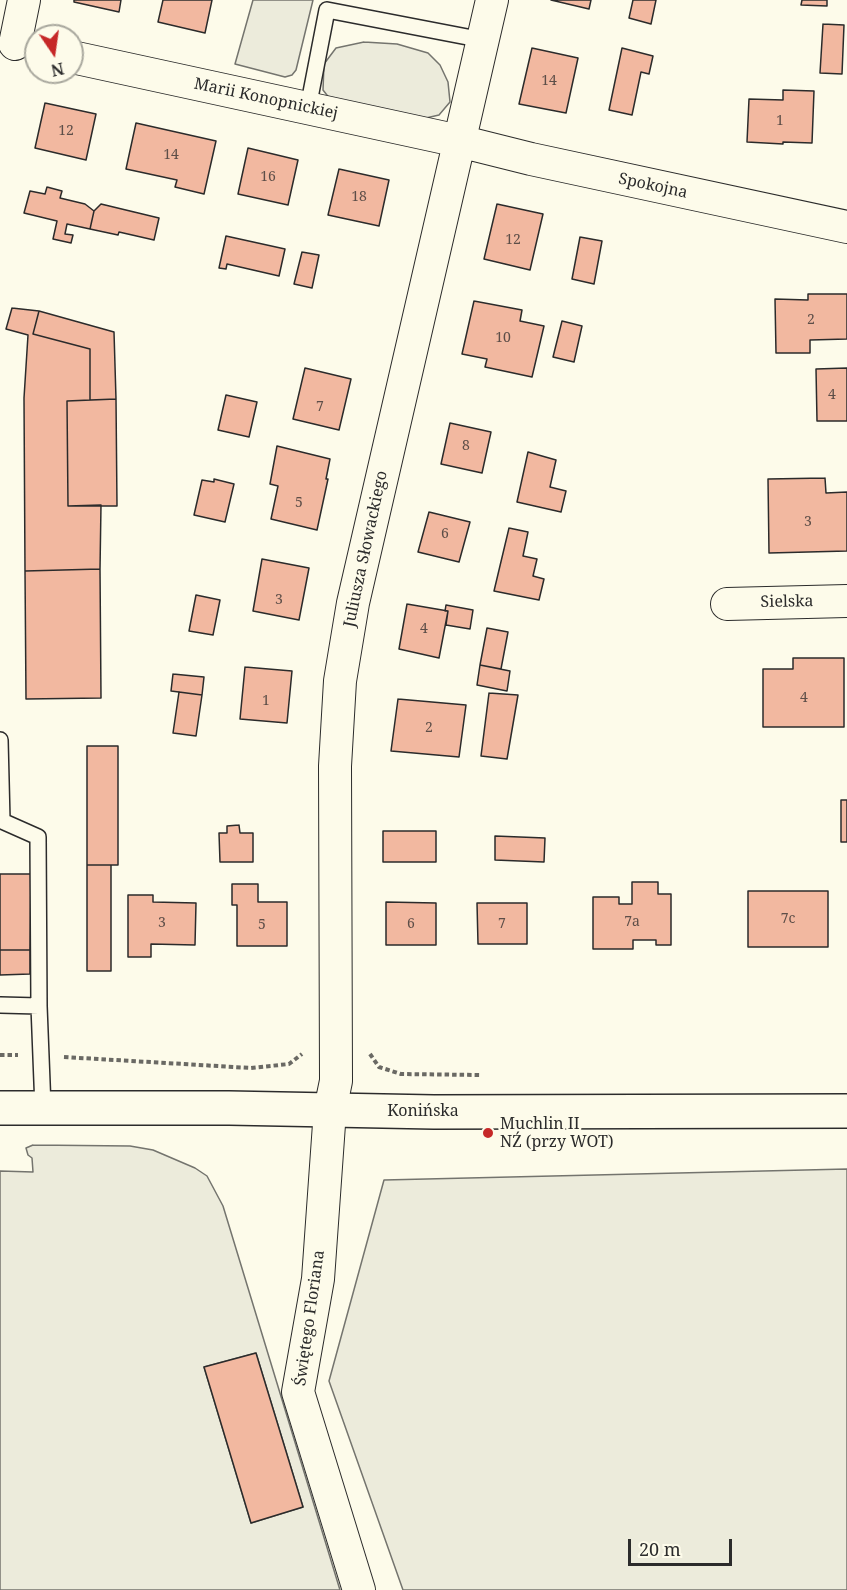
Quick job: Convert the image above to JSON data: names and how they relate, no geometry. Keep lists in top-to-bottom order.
{
  "streets": {
    "main road": ["Konińska"],
    "street": [
      "Marii Konopnickiej",
      "Spokojna",
      "Juliusza Słowackiego",
      "Sielska",
      "Świętego Floriana"
    ]
  },
  "crossings": [
    ["Marii Konopnickiej", "Spokojna"],
    ["Marii Konopnickiej", "Juliusza Słowackiego"],
    ["Spokojna", "Juliusza Słowackiego"],
    ["Juliusza Słowackiego", "Konińska"],
    ["Juliusza Słowackiego", "Świętego Floriana"],
    ["Konińska", "Świętego Floriana"]
  ],
  "places": ["Muchlin II NŹ (przy WOT)"],
  "house_numbers": [
    "14",
    "1",
    "12",
    "14",
    "16",
    "18",
    "12",
    "2",
    "10",
    "4",
    "7",
    "8",
    "5",
    "3",
    "6",
    "3",
    "4",
    "4",
    "1",
    "2",
    "7c",
    "7a",
    "3",
    "6",
    "7",
    "5"
  ],
  "scale_bar": "20 m",
  "north": "bottom"
}
